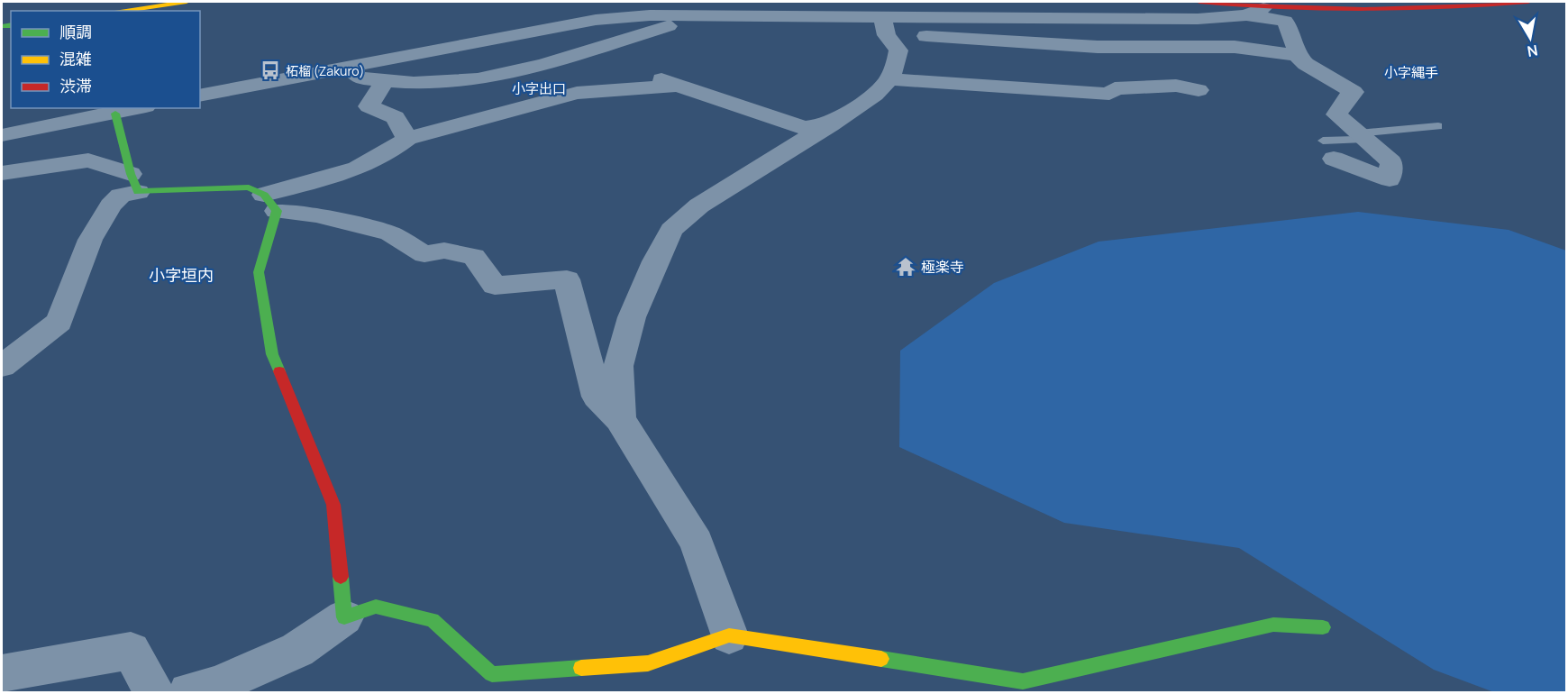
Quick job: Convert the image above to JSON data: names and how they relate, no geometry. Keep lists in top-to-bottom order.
{
  "districts": ["小字縄手", "小字出口", "小字垣内"],
  "places": {
    "bus stop": ["柘榴 (Zakuro)"],
    "temple": ["極楽寺"]
  },
  "legend": ["順調", "混雑", "渋滞"],
  "north": "bottom"
}
